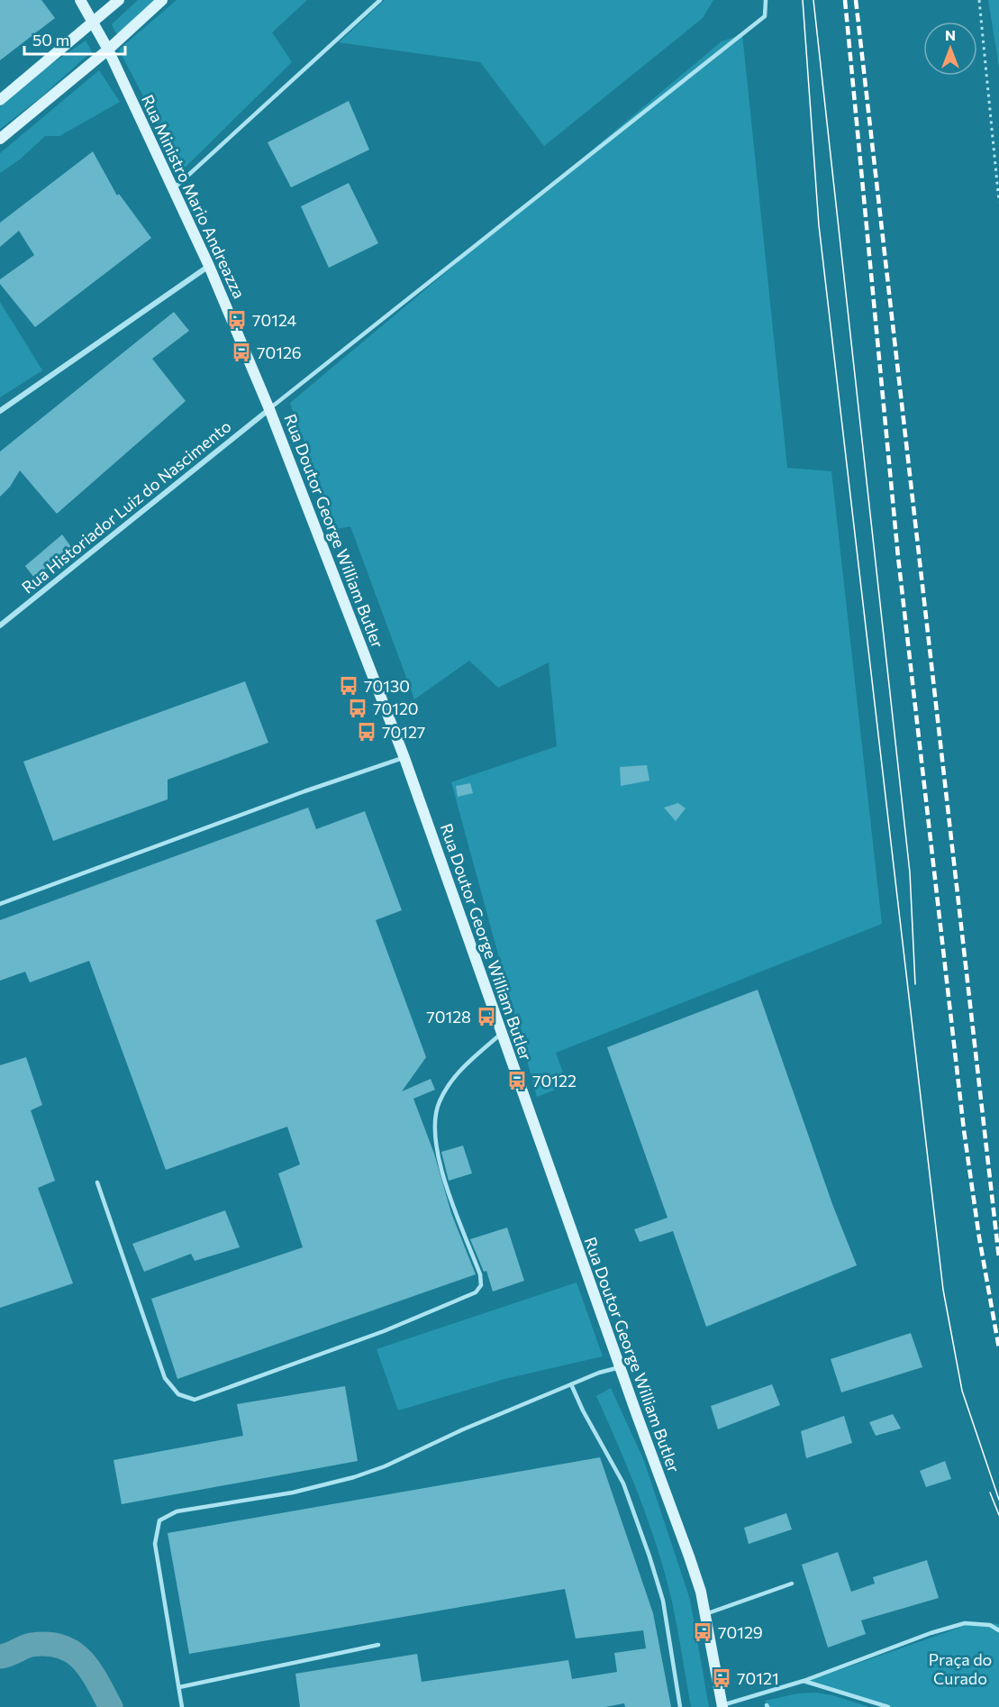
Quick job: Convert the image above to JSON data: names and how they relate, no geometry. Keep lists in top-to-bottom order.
{
  "streets": {
    "street": ["Rua Ministro Mario Andreazza", "Rua Historiador Luiz do Nascimento", "Rua Doutor George William Butler"]
  },
  "crossings": [
    ["Rua Ministro Mario Andreazza", "Rua Historiador Luiz do Nascimento"],
    ["Rua Ministro Mario Andreazza", "Rua Doutor George William Butler"],
    ["Rua Historiador Luiz do Nascimento", "Rua Doutor George William Butler"]
  ],
  "parks": ["Praça do Curado"],
  "places": {
    "bus stop": [
      "70124",
      "70126",
      "70130",
      "70120",
      "70127",
      "70128",
      "70122",
      "70129",
      "70121"
    ]
  },
  "scale_bar": "50 m",
  "north": "top"
}
